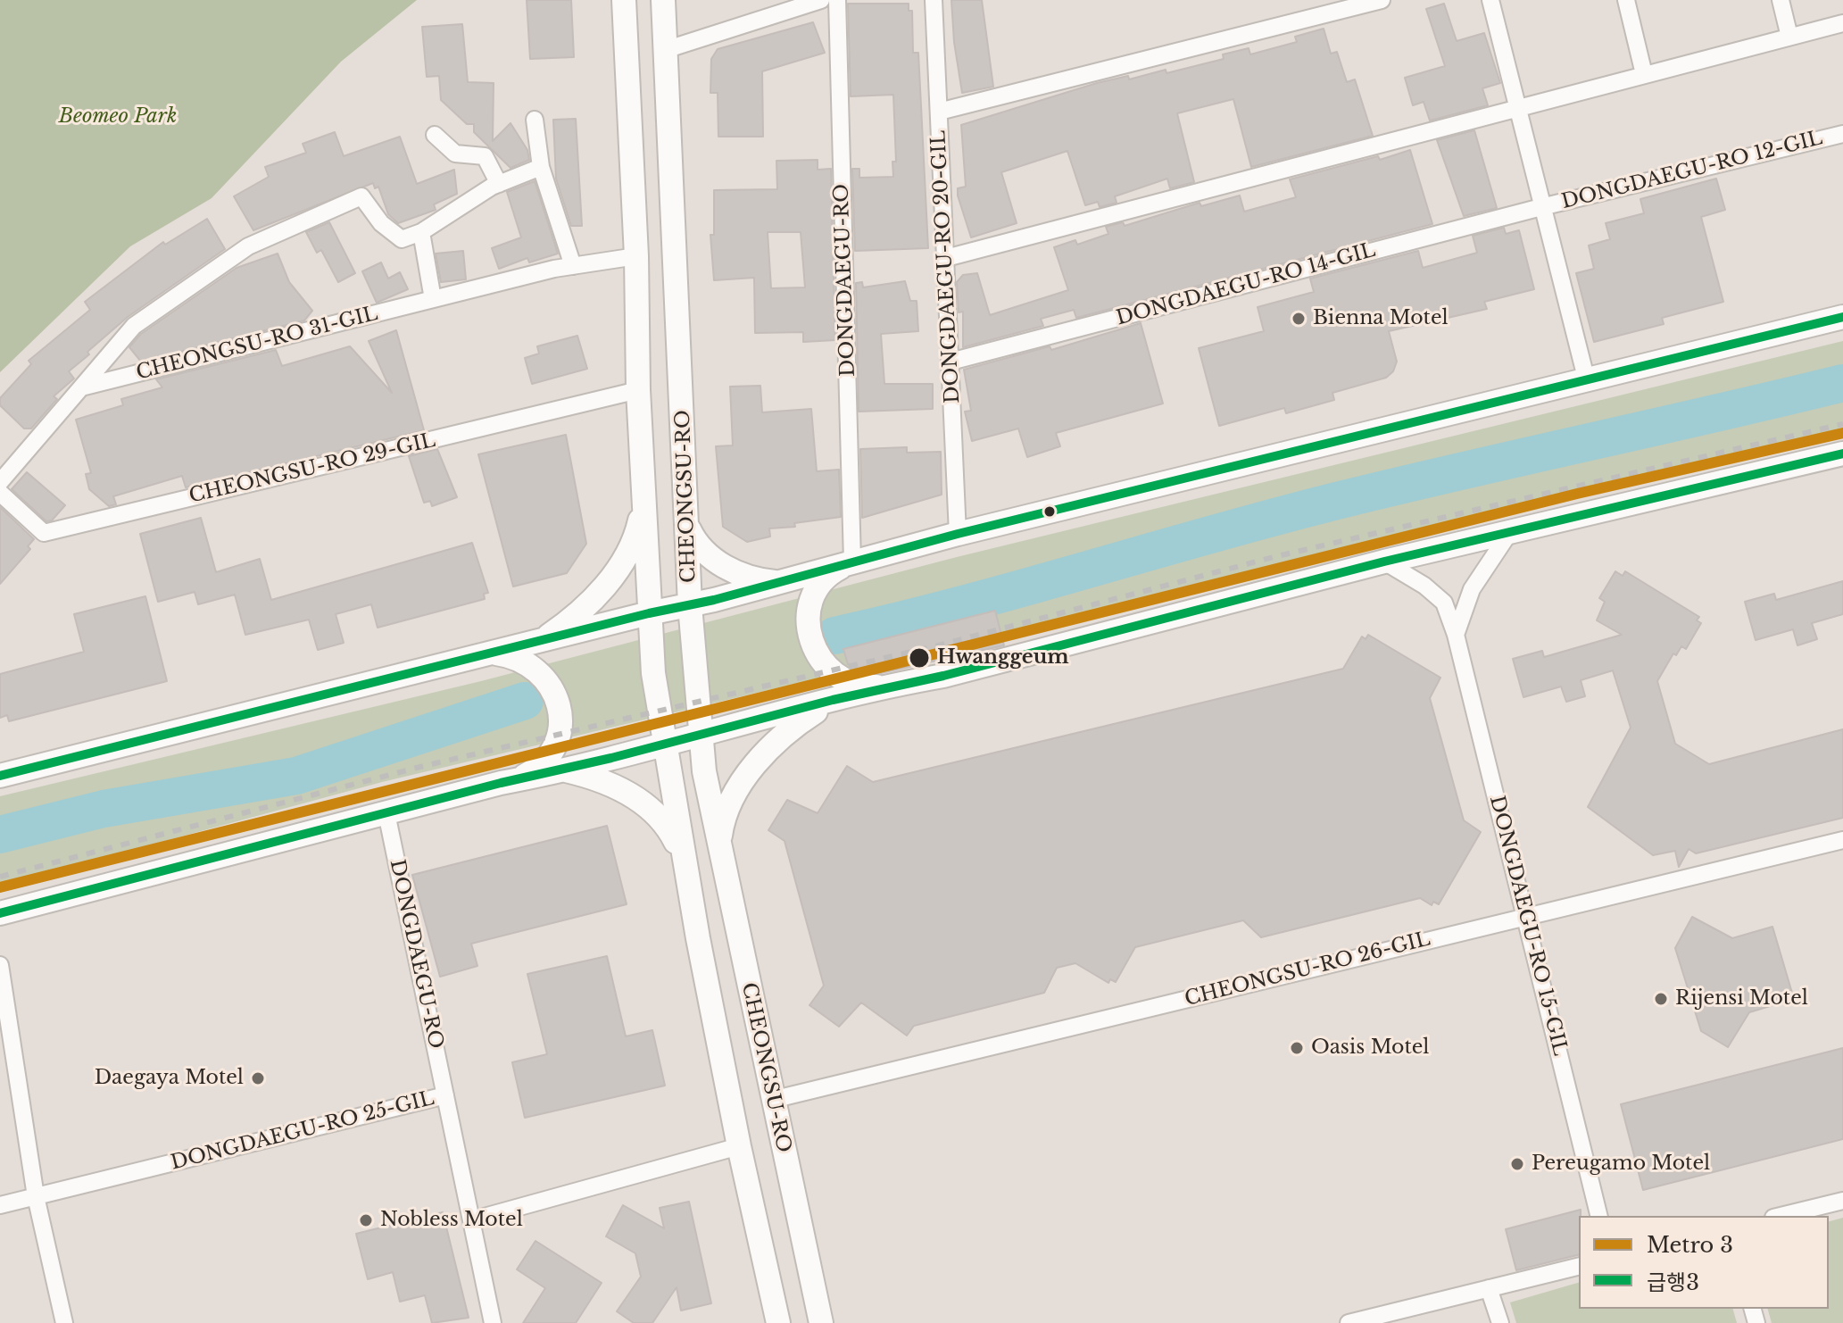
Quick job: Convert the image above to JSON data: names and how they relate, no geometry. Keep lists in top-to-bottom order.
{
  "streets": {
    "main road": ["CHEONGSU-RO"],
    "street": [
      "DONGDAEGU-RO 12-GIL",
      "DONGDAEGU-RO 20-GIL",
      "DONGDAEGU-RO",
      "DONGDAEGU-RO 14-GIL",
      "CHEONGSU-RO 31-GIL",
      "CHEONGSU-RO 29-GIL",
      "DONGDAEGU-RO 15-GIL",
      "CHEONGSU-RO 26-GIL",
      "DONGDAEGU-RO 25-GIL"
    ]
  },
  "crossings": [
    ["DONGDAEGU-RO 12-GIL", "DONGDAEGU-RO 14-GIL"],
    ["DONGDAEGU-RO 20-GIL", "DONGDAEGU-RO 14-GIL"],
    ["DONGDAEGU-RO", "DONGDAEGU-RO 25-GIL"],
    ["CHEONGSU-RO 31-GIL", "CHEONGSU-RO"],
    ["CHEONGSU-RO 29-GIL", "CHEONGSU-RO"],
    ["CHEONGSU-RO", "CHEONGSU-RO 26-GIL"],
    ["DONGDAEGU-RO 15-GIL", "CHEONGSU-RO 26-GIL"]
  ],
  "parks": ["Beomeo Park"],
  "places": [
    "Bienna Motel",
    "Hwanggeum",
    "Rijensi Motel",
    "Oasis Motel",
    "Daegaya Motel",
    "Pereugamo Motel",
    "Nobless Motel"
  ],
  "lines": ["transit line 급행3", "metro line 3"],
  "legend": ["Metro 3", "급행3"]
}
